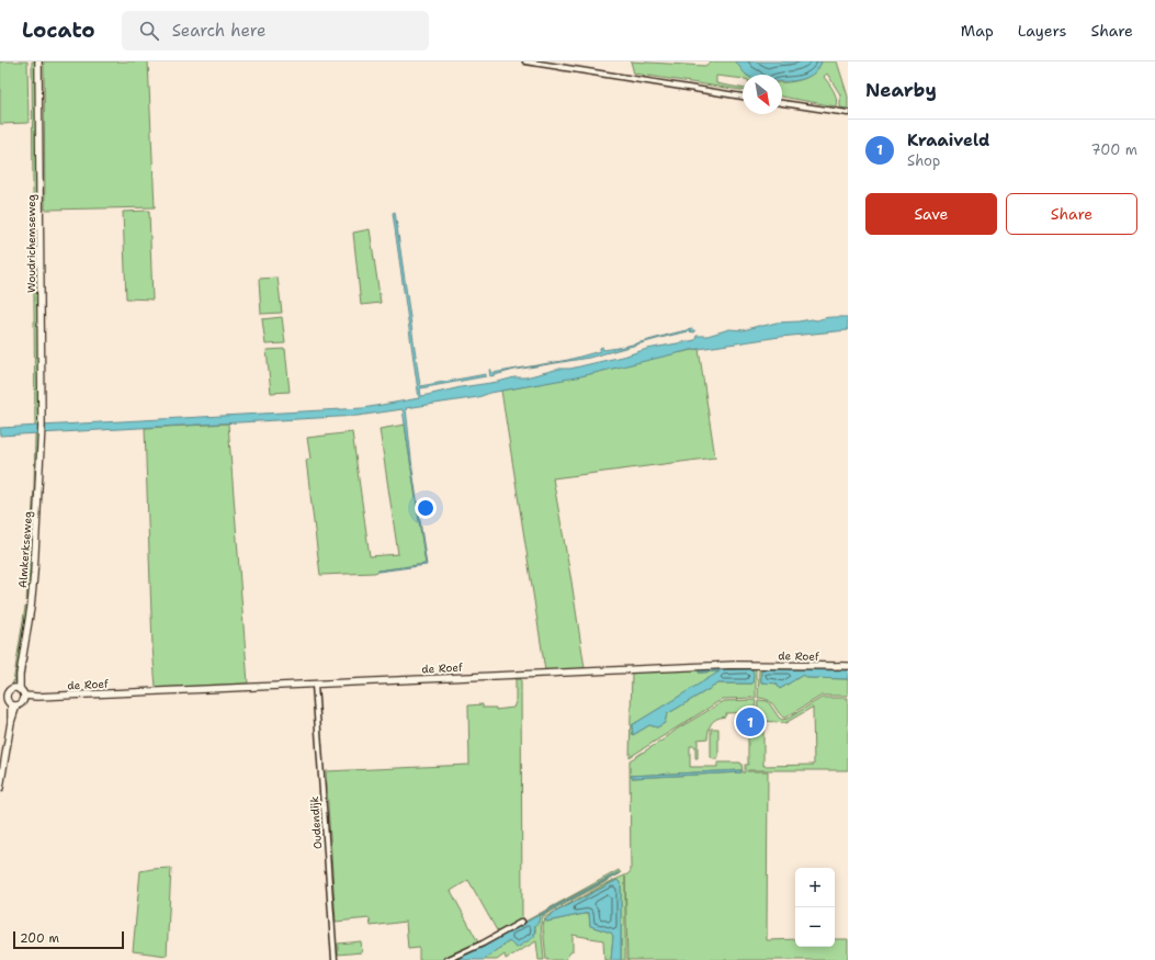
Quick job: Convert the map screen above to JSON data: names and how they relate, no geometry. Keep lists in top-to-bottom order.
{
  "streets": {
    "street": [
      "Woudrichemseweg",
      "Almkerkseweg",
      "de Roef",
      "Oudendijk"
    ]
  },
  "crossings": [
    ["Woudrichemseweg", "Almkerkseweg"],
    ["Almkerkseweg", "de Roef"],
    ["de Roef", "Oudendijk"]
  ],
  "scale_bar": "200 m",
  "north": "bottom right",
  "page": {
    "header": "Locato",
    "search": "Search here",
    "nav": ["Map", "Layers", "Share"],
    "heading": "Nearby",
    "list": [
      {
        "mark": "1",
        "name": "Kraaiveld",
        "note": "Shop",
        "value": "700 m"
      }
    ],
    "buttons": ["Save", "Share"],
    "pins": "1",
    "map_buttons": ["+", "−"],
    "scale": "200 m"
  }
}
